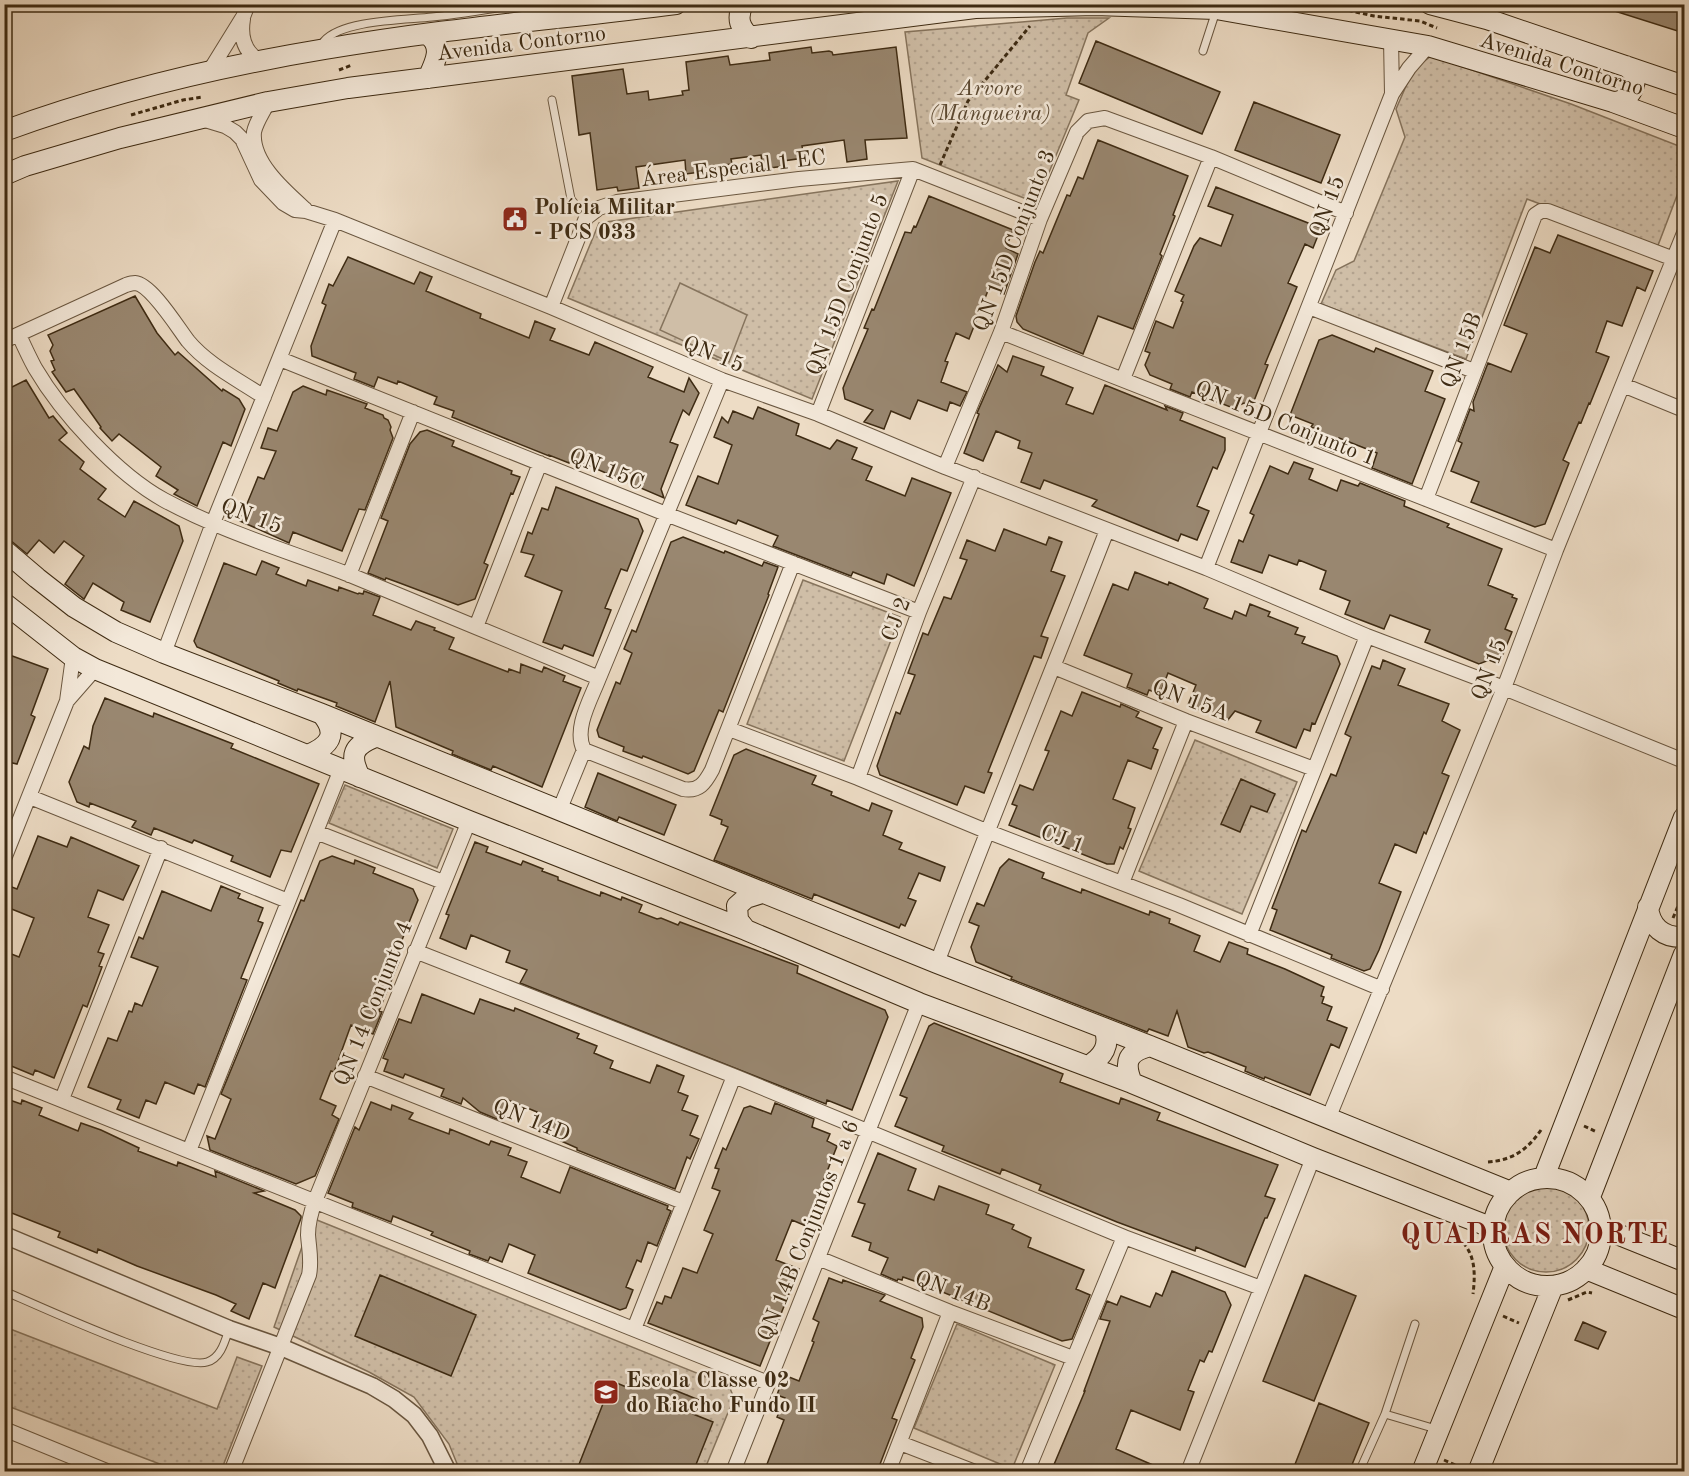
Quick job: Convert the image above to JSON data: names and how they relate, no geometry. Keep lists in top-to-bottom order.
{
  "streets": {
    "main road": ["Avenida Contorno"],
    "street": [
      "Área Especial 1 EC",
      "QN 15",
      "QN 15D Conjunto 3",
      "QN 15D Conjunto 5",
      "QN 15B",
      "QN 15D Conjunto 1",
      "QN 15C",
      "CJ 2",
      "QN 15A",
      "CJ 1",
      "QN 14 Conjunto 4",
      "QN 14D",
      "QN 14B Conjuntos 1 a 6",
      "QN 14B"
    ]
  },
  "crossings": [
    ["Avenida Contorno", "QN 15"],
    ["Área Especial 1 EC", "QN 15D Conjunto 5"],
    ["QN 15", "QN 15D Conjunto 3"],
    ["QN 15", "QN 15D Conjunto 5"],
    ["QN 15", "QN 15B"],
    ["QN 15", "QN 15D Conjunto 1"],
    ["QN 15", "CJ 2"],
    ["QN 15", "CJ 1"],
    ["QN 15D Conjunto 3", "QN 15D Conjunto 1"],
    ["QN 15B", "QN 15D Conjunto 1"],
    ["QN 15C", "CJ 2"],
    ["CJ 2", "CJ 1"],
    ["QN 14 Conjunto 4", "QN 14D"],
    ["QN 14B Conjuntos 1 a 6", "QN 14B"]
  ],
  "districts": ["QUADRAS NORTE"],
  "parks": ["Arvore (Mangueira)"],
  "places": {
    "public building": ["Polícia Militar - PCS 033"],
    "school or university": ["Escola Classe 02 do Riacho Fundo II"]
  }
}
